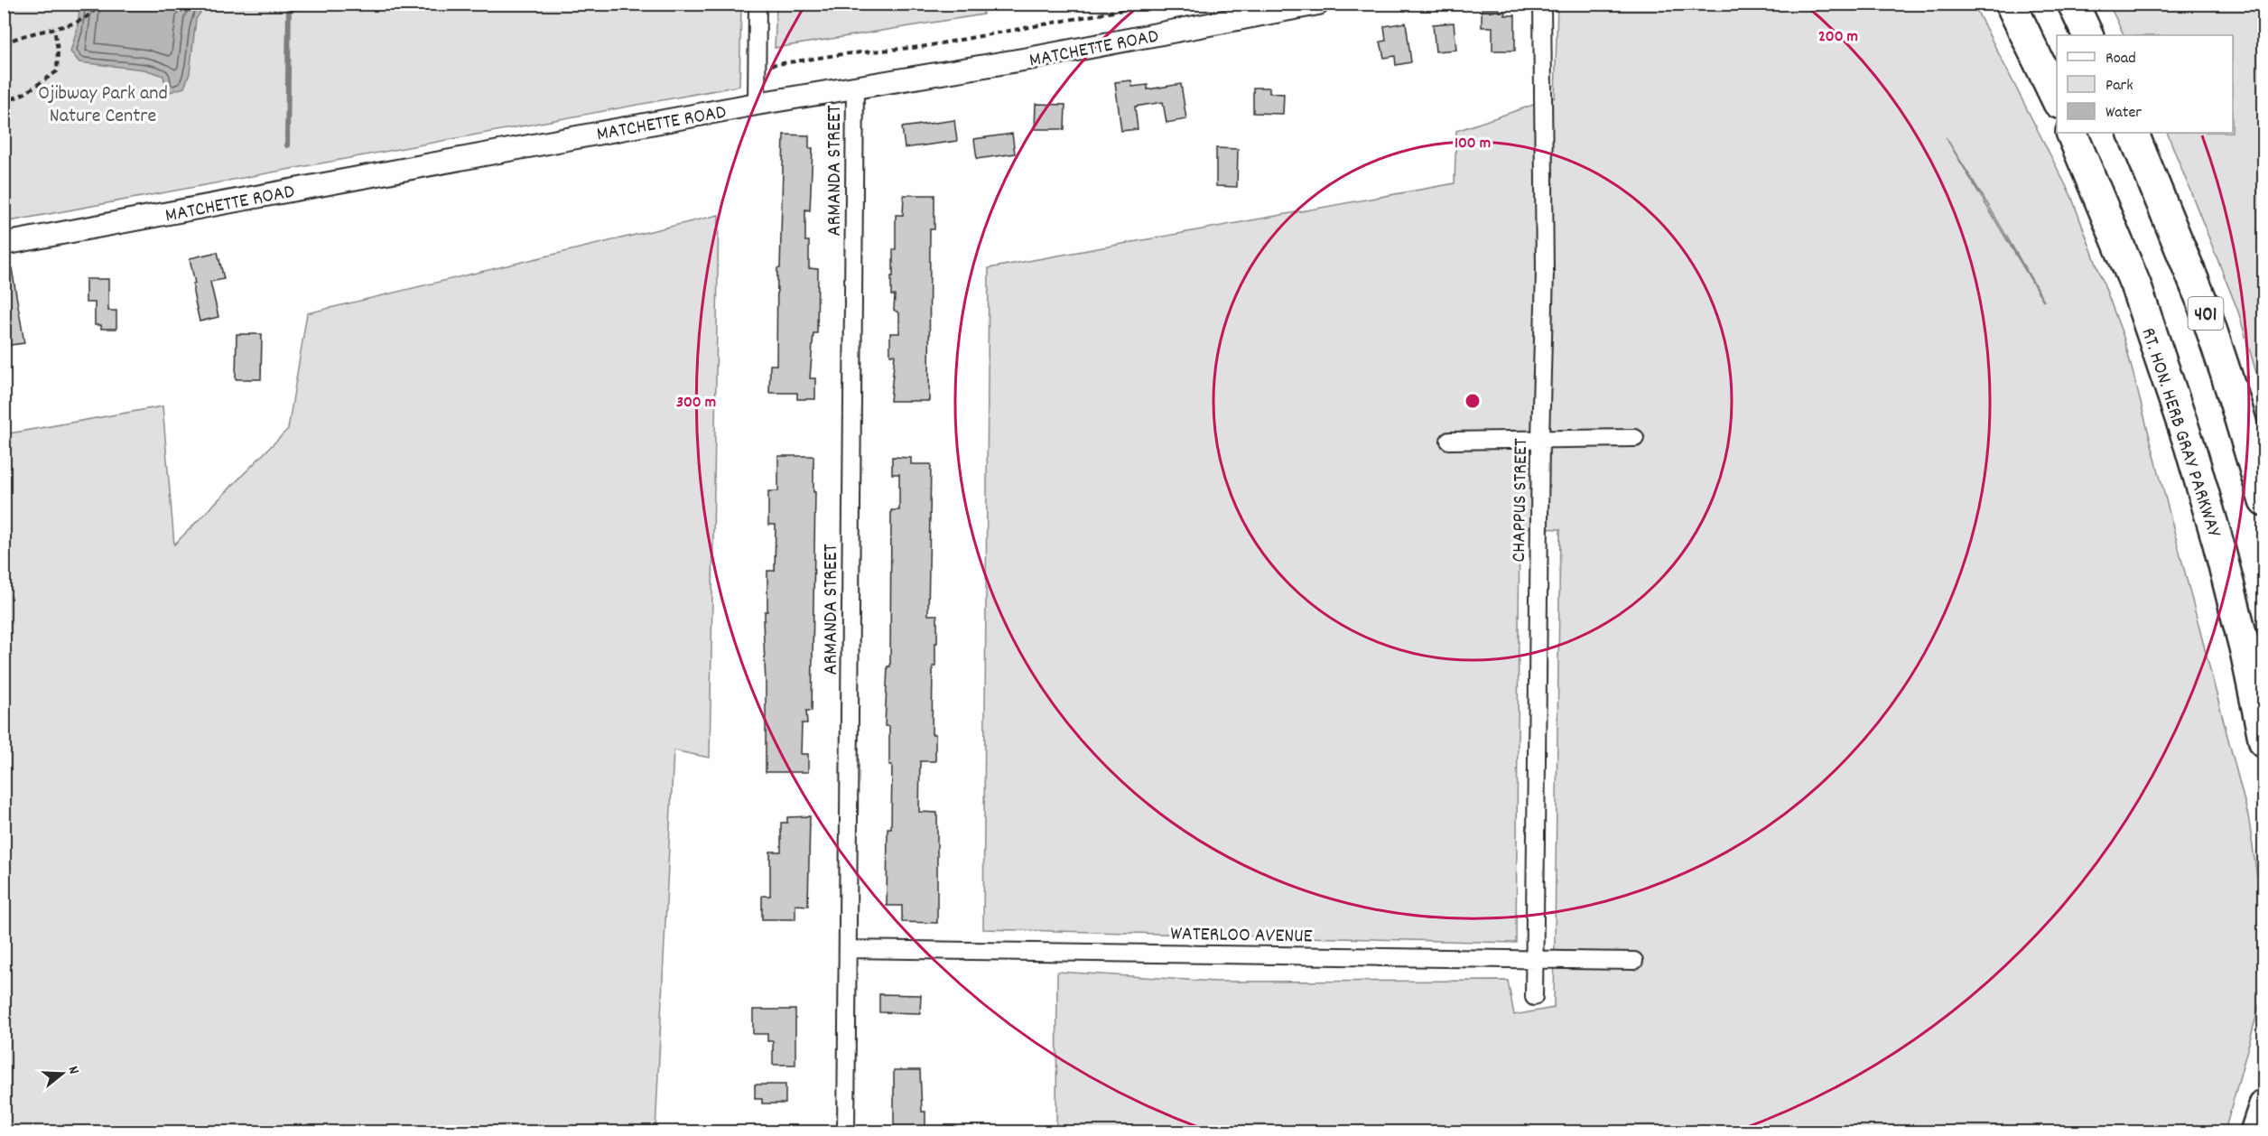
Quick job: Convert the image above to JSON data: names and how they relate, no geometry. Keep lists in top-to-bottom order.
{
  "streets": {
    "highway": ["401", "RT. HON. HERB GRAY PARKWAY"],
    "street": [
      "MATCHETTE ROAD",
      "ARMANDA STREET",
      "CHAPPUS STREET",
      "WATERLOO AVENUE"
    ]
  },
  "crossings": [
    ["MATCHETTE ROAD", "ARMANDA STREET"],
    ["ARMANDA STREET", "WATERLOO AVENUE"],
    ["CHAPPUS STREET", "WATERLOO AVENUE"]
  ],
  "parks": ["Ojibway Park and Nature Centre"],
  "legend": ["Road", "Park", "Water"],
  "north": "right",
  "rings": ["200 m", "100 m", "300 m"]
}
